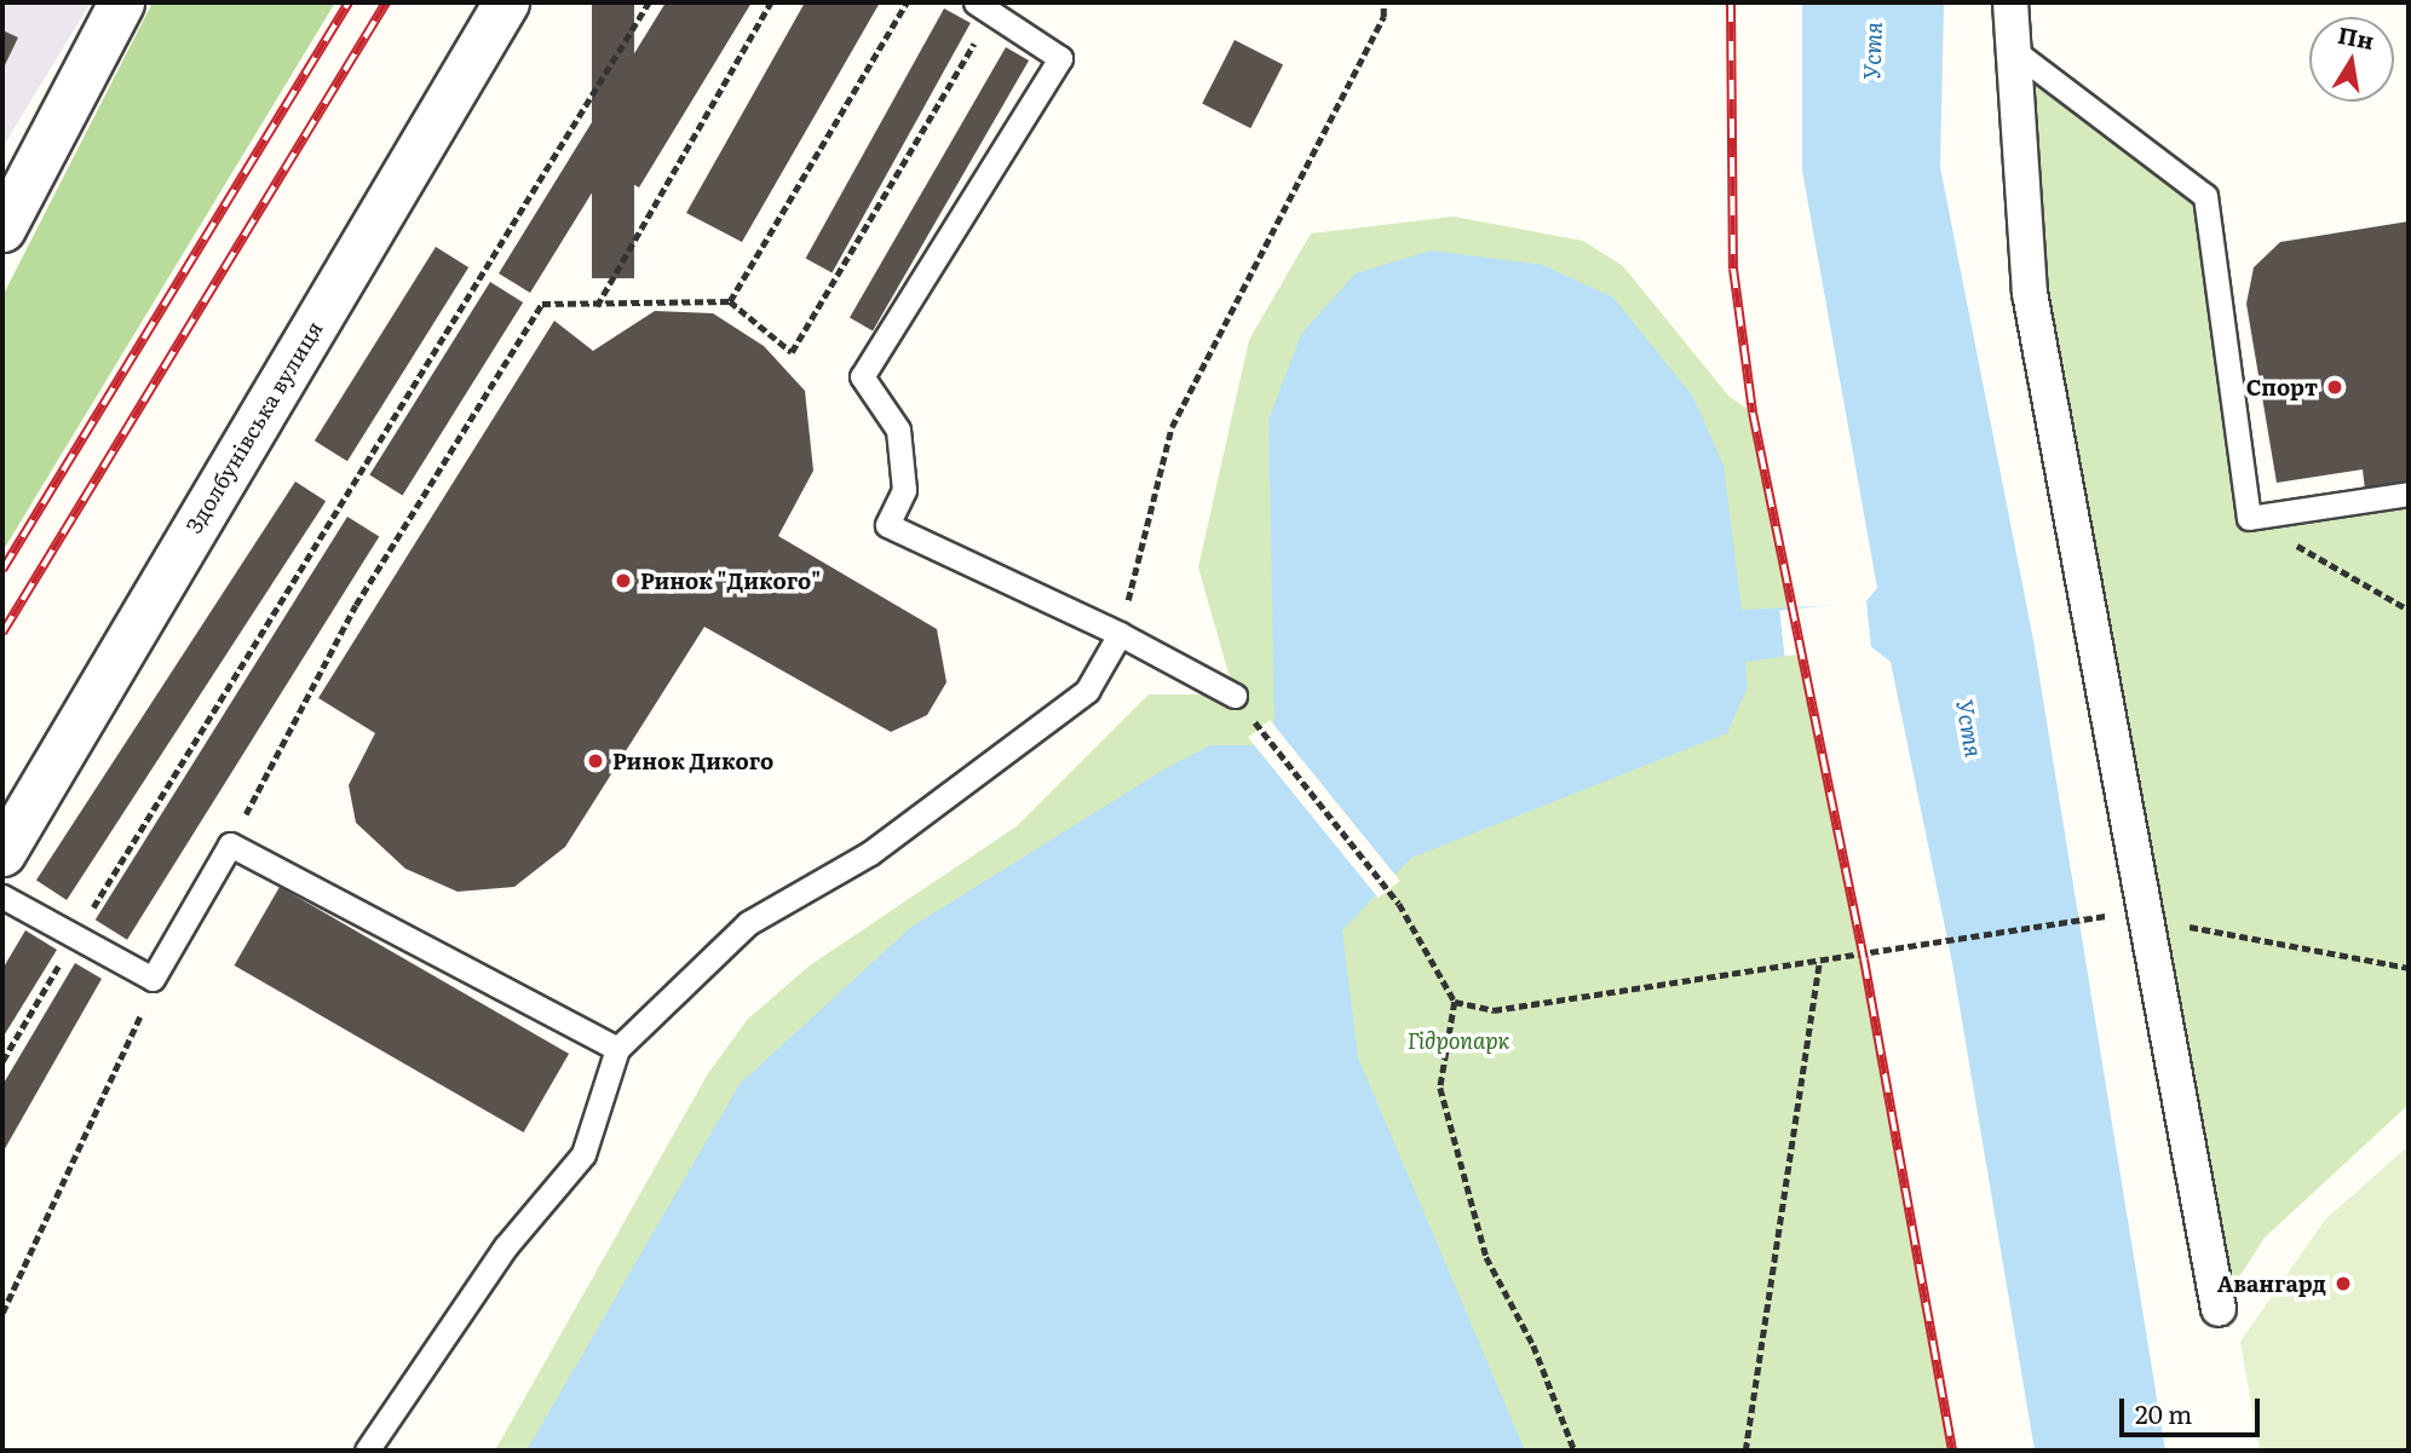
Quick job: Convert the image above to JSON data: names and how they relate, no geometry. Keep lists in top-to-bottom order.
{
  "streets": {
    "street": ["Здолбунівська вулиця"]
  },
  "water": ["Устя"],
  "parks": ["Гідропарк"],
  "places": [
    "Спорт",
    "Ринок \"Дикого\"",
    "Ринок Дикого",
    "Авангард"
  ],
  "scale_bar": "20 m",
  "north": "top"
}
